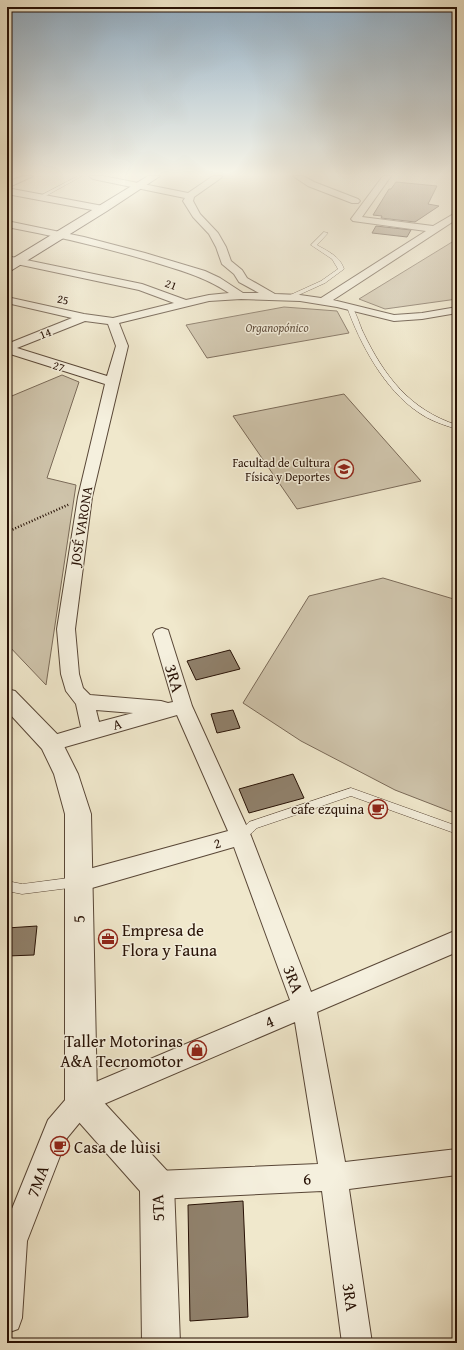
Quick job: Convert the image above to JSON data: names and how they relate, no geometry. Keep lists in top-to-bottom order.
{
  "streets": {
    "street": [
      "21",
      "25",
      "14",
      "27",
      "JOSÉ VARONA",
      "3RA",
      "A",
      "2",
      "5",
      "4",
      "6",
      "7MA",
      "5TA"
    ]
  },
  "crossings": [
    ["25", "14"],
    ["25", "JOSÉ VARONA"],
    ["14", "27"],
    ["27", "JOSÉ VARONA"],
    ["JOSÉ VARONA", "A"],
    ["3RA", "A"],
    ["3RA", "2"],
    ["3RA", "4"],
    ["3RA", "6"],
    ["A", "5"],
    ["2", "5"],
    ["5", "4"],
    ["5", "7MA"],
    ["5", "5TA"],
    ["4", "7MA"],
    ["4", "5TA"],
    ["6", "5TA"],
    ["7MA", "5TA"]
  ],
  "parks": ["Organopónico"],
  "places": {
    "school or university": ["Facultad de Cultura Física y Deportes"],
    "cafe": ["cafe ezquina", "Casa de luisi"],
    "office": ["Empresa de Flora y Fauna"],
    "shop": ["Taller Motorinas A&A Tecnomotor"]
  }
}
